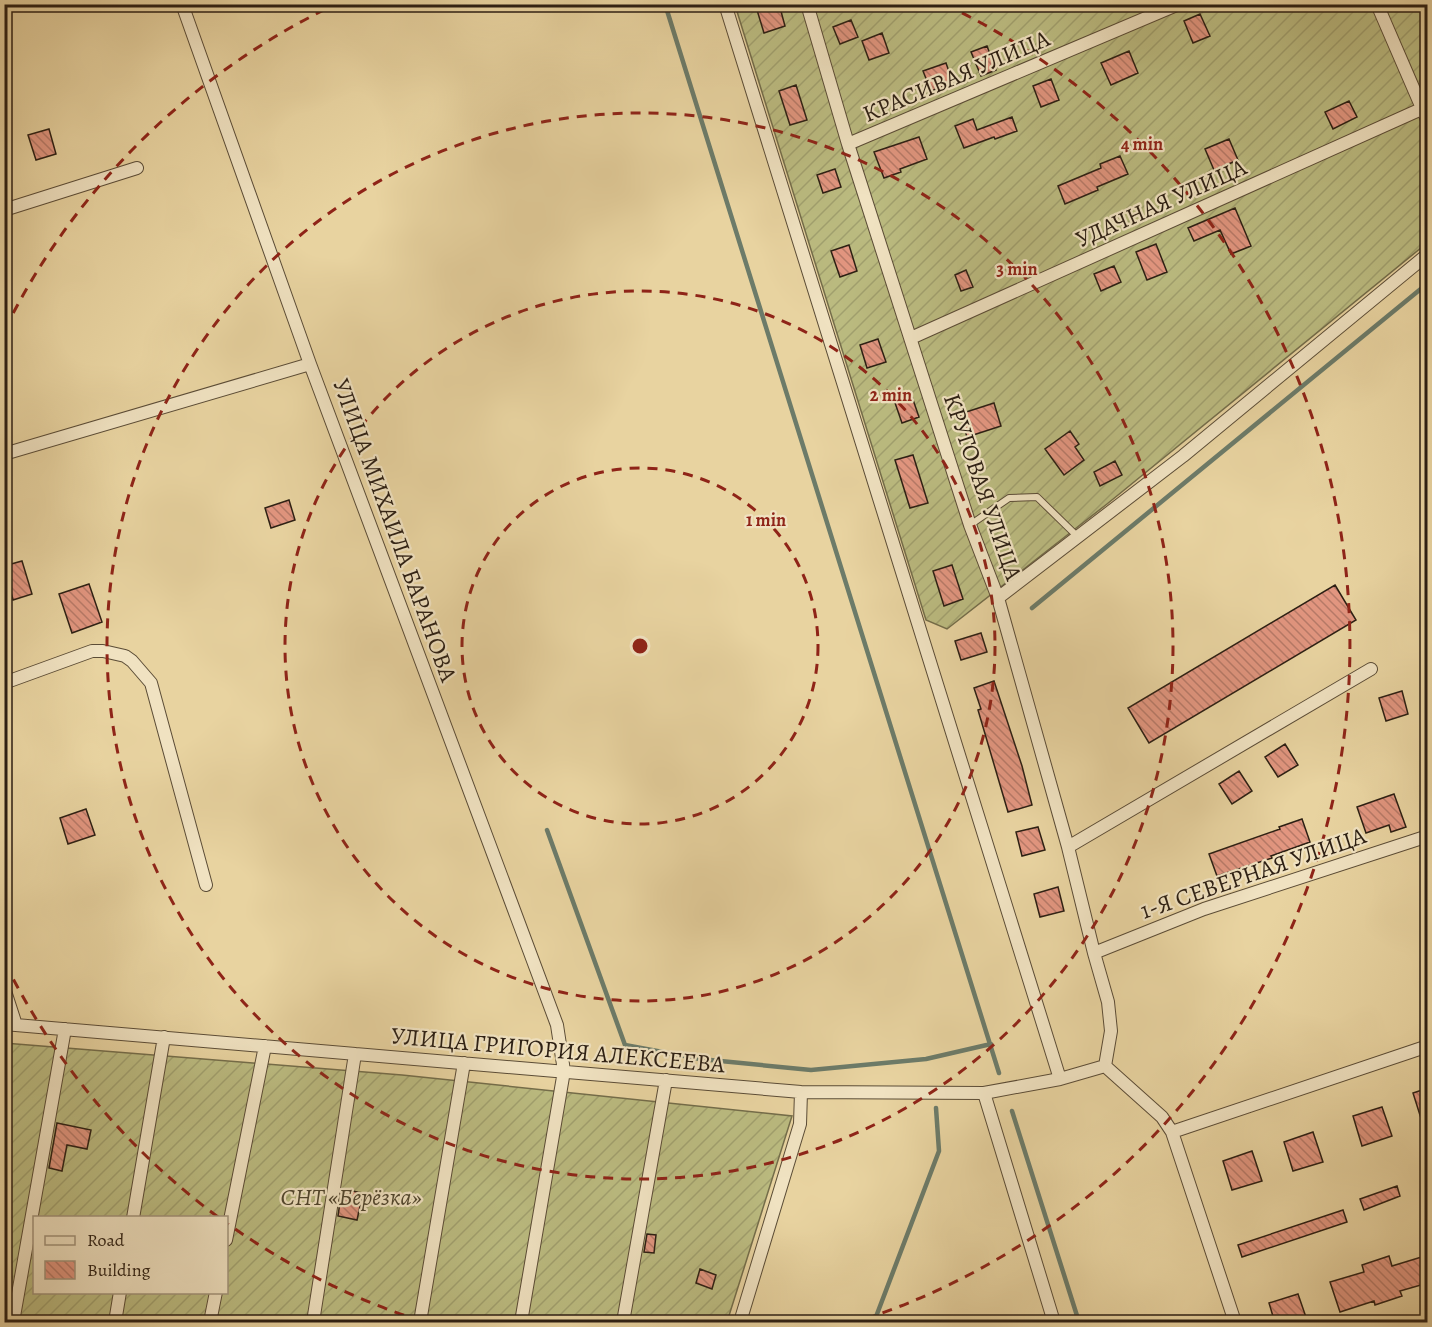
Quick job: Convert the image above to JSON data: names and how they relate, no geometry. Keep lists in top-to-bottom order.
{
  "streets": {
    "street": [
      "КРАСИВАЯ УЛИЦА",
      "УДАЧНАЯ УЛИЦА",
      "КРУГОВАЯ УЛИЦА",
      "УЛИЦА МИХАИЛА БАРАНОВА",
      "1-Я СЕВЕРНАЯ УЛИЦА",
      "УЛИЦА ГРИГОРИЯ АЛЕКСЕЕВА"
    ]
  },
  "crossings": [
    ["КРАСИВАЯ УЛИЦА", "КРУГОВАЯ УЛИЦА"],
    ["УДАЧНАЯ УЛИЦА", "КРУГОВАЯ УЛИЦА"],
    ["УЛИЦА МИХАИЛА БАРАНОВА", "УЛИЦА ГРИГОРИЯ АЛЕКСЕЕВА"]
  ],
  "parks": ["СНТ «Берёзка»"],
  "legend": ["Road", "Building"],
  "rings": [
    "4 min",
    "3 min",
    "2 min",
    "1 min"
  ]
}
